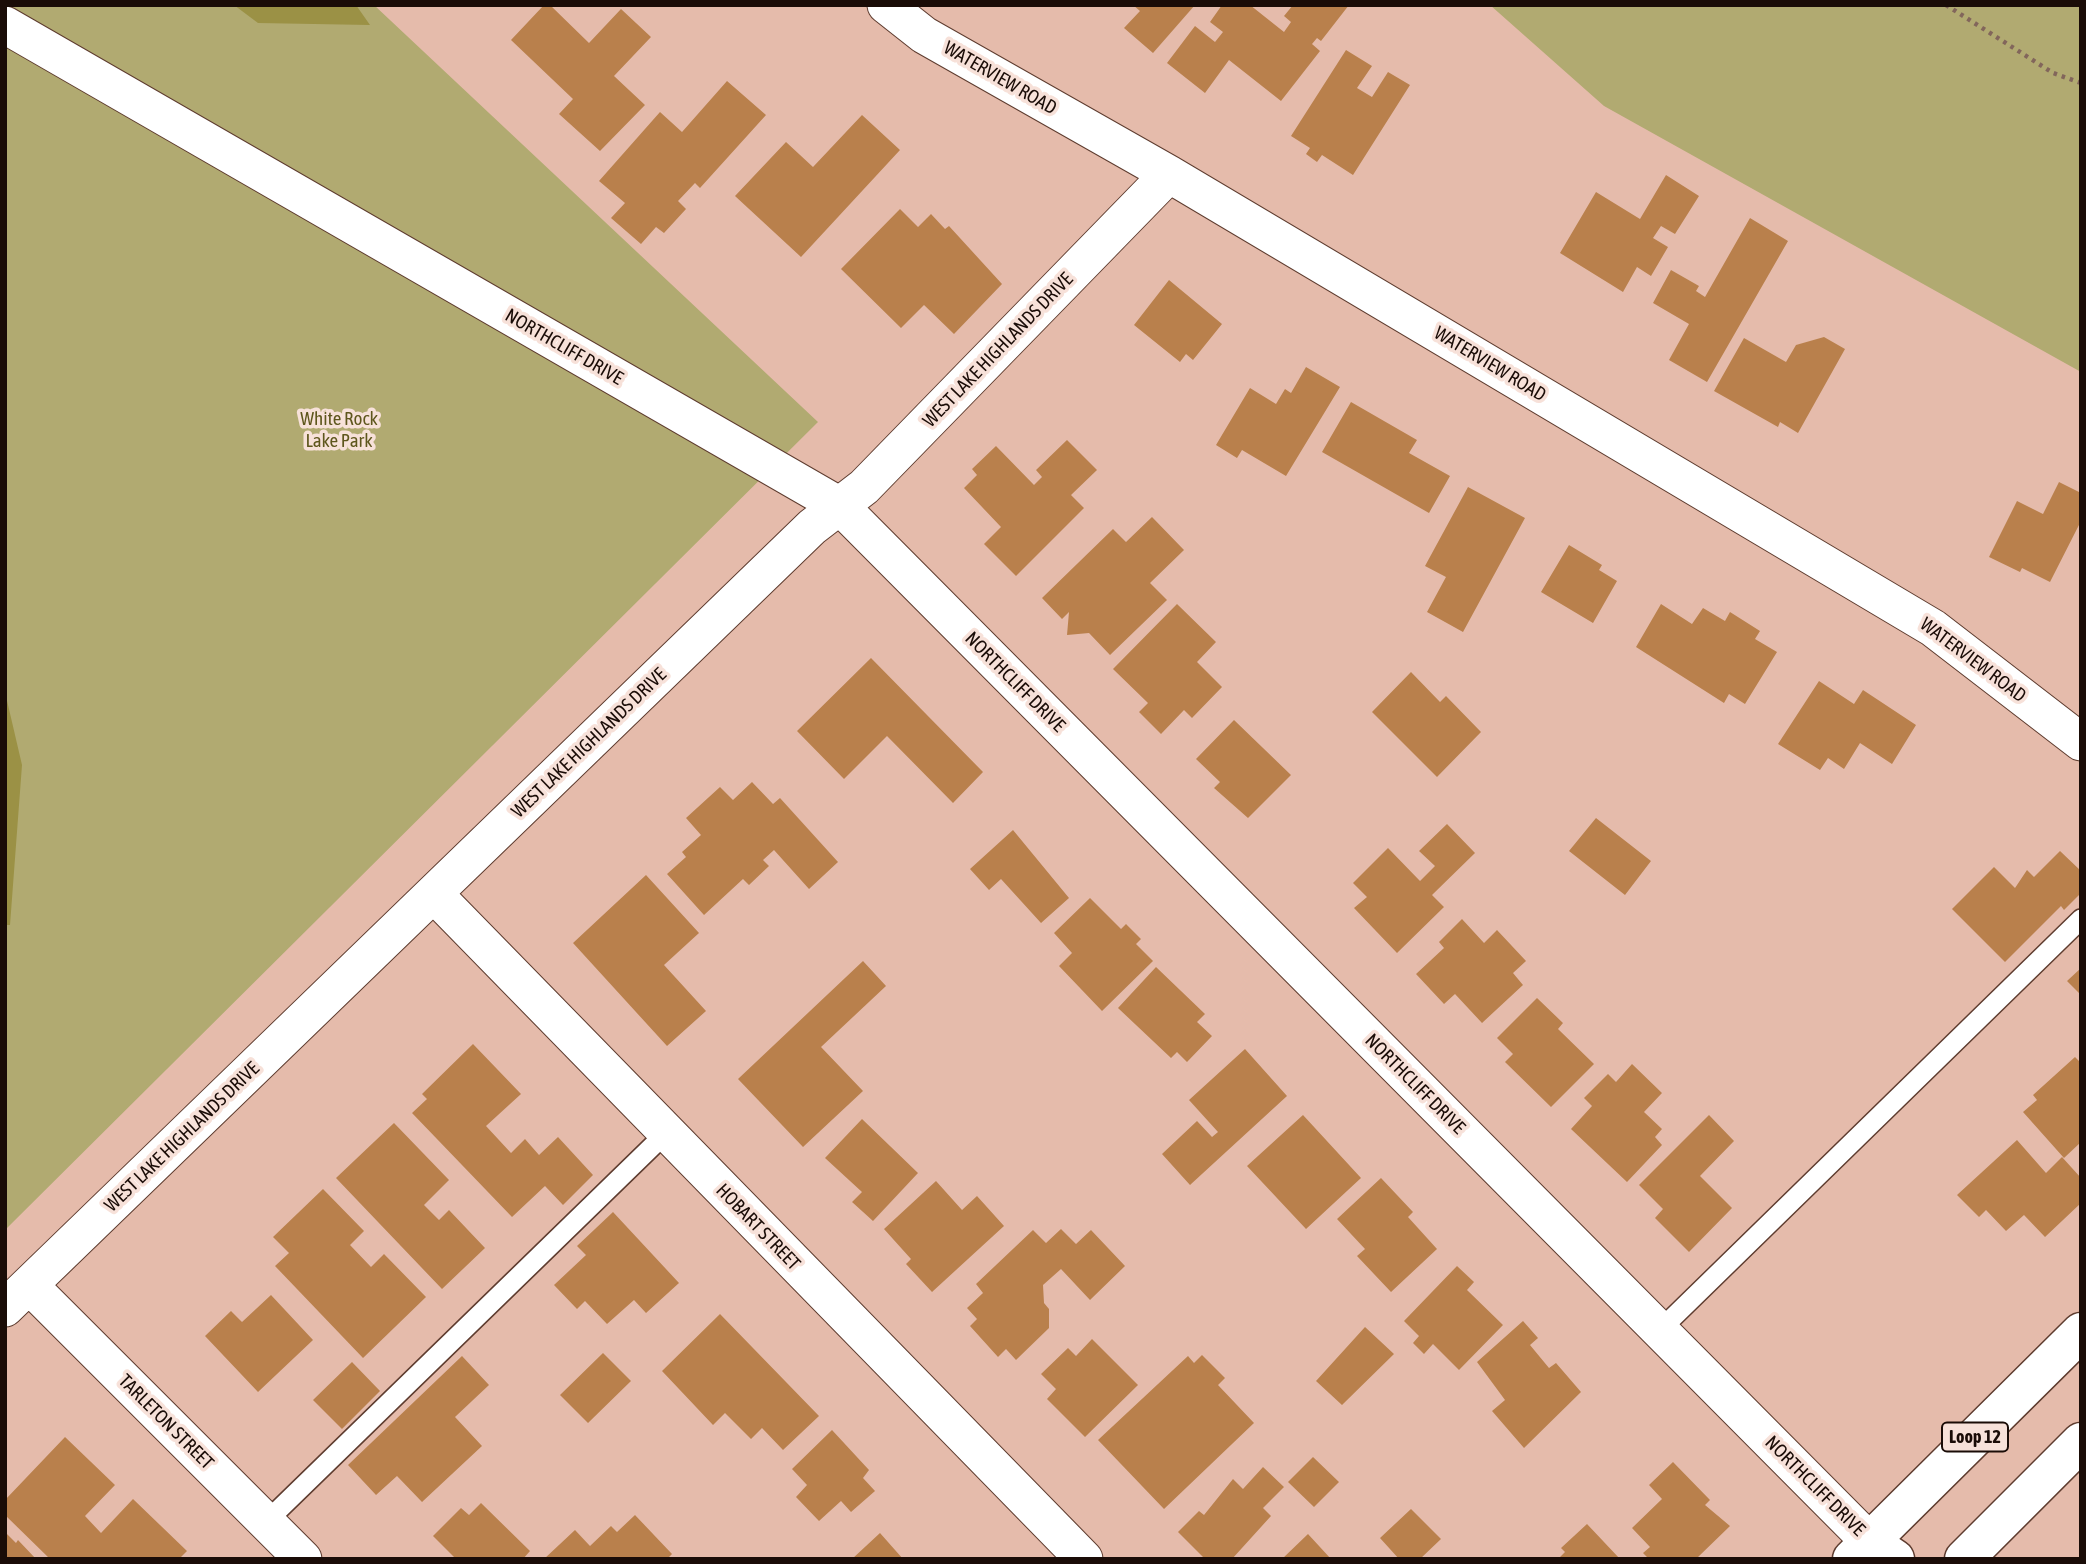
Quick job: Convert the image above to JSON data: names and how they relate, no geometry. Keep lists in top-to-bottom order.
{
  "streets": {
    "main road": ["Loop 12"],
    "street": [
      "WATERVIEW ROAD",
      "NORTHCLIFF DRIVE",
      "WEST LAKE HIGHLANDS DRIVE",
      "HOBART STREET",
      "TARLETON STREET"
    ]
  },
  "crossings": [
    ["WATERVIEW ROAD", "WEST LAKE HIGHLANDS DRIVE"],
    ["NORTHCLIFF DRIVE", "WEST LAKE HIGHLANDS DRIVE"],
    ["NORTHCLIFF DRIVE", "Loop 12"],
    ["WEST LAKE HIGHLANDS DRIVE", "HOBART STREET"],
    ["WEST LAKE HIGHLANDS DRIVE", "TARLETON STREET"]
  ],
  "parks": ["White Rock Lake Park"]
}
